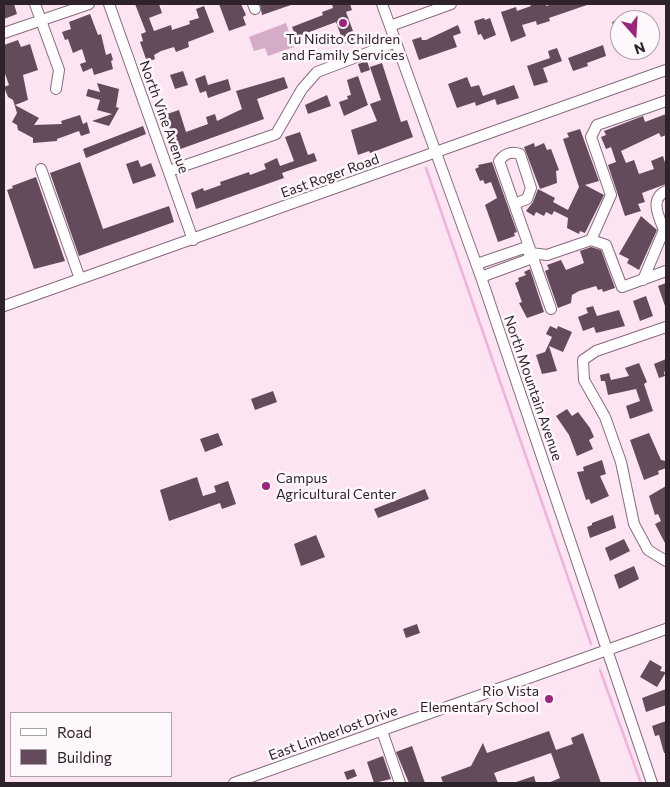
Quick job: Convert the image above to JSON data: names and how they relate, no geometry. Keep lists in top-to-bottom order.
{
  "streets": {
    "street": [
      "North Vine Avenue",
      "East Roger Road",
      "North Mountain Avenue",
      "East Limberlost Drive"
    ]
  },
  "crossings": [
    ["North Vine Avenue", "East Roger Road"],
    ["East Roger Road", "North Mountain Avenue"],
    ["North Mountain Avenue", "East Limberlost Drive"]
  ],
  "places": ["Tu Nidito Children and Family Services", "Campus Agricultural Center", "Rio Vista Elementary School"],
  "legend": ["Road", "Building"],
  "north": "bottom"
}
